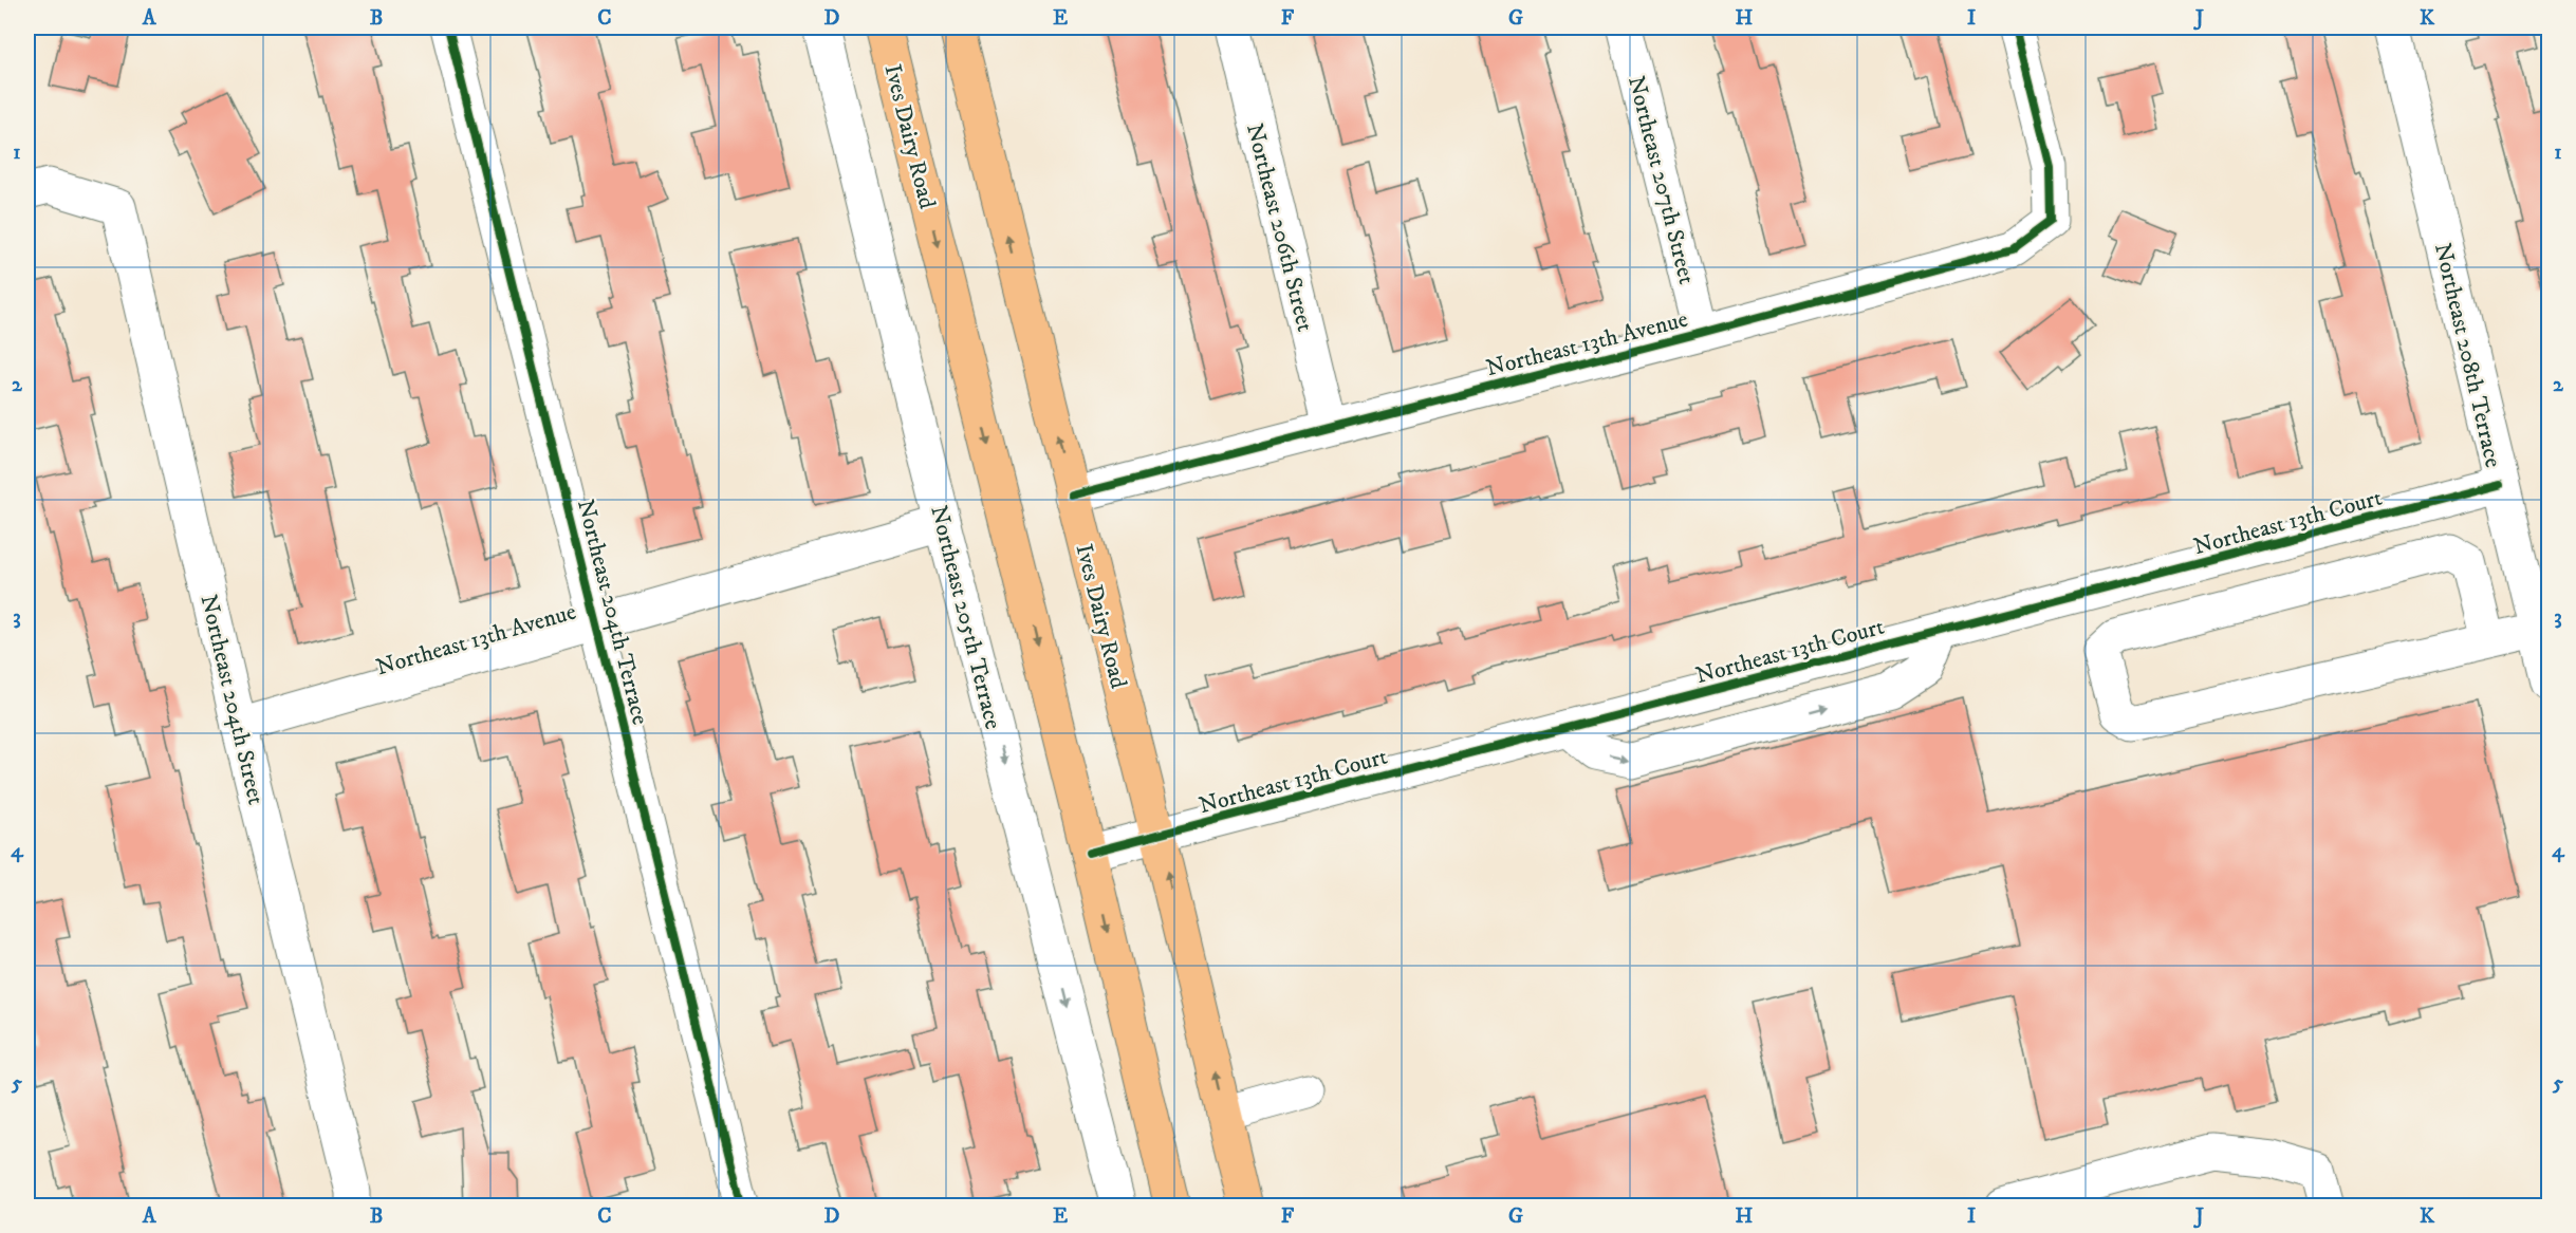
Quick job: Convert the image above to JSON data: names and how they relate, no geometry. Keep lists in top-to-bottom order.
{
  "streets": {
    "main road": ["Ives Dairy Road"],
    "street": [
      "Northeast 207th Street",
      "Northeast 206th Street",
      "Northeast 13th Avenue",
      "Northeast 208th Terrace",
      "Northeast 13th Court",
      "Northeast 204th Terrace",
      "Northeast 205th Terrace",
      "Northeast 204th Street"
    ]
  },
  "crossings": [
    ["Ives Dairy Road", "Northeast 13th Avenue"],
    ["Ives Dairy Road", "Northeast 13th Court"],
    ["Northeast 207th Street", "Northeast 13th Avenue"],
    ["Northeast 206th Street", "Northeast 13th Avenue"],
    ["Northeast 13th Avenue", "Northeast 204th Terrace"],
    ["Northeast 13th Avenue", "Northeast 205th Terrace"],
    ["Northeast 13th Avenue", "Northeast 204th Street"],
    ["Northeast 208th Terrace", "Northeast 13th Court"]
  ],
  "one_way": ["Northeast 205th Terrace"],
  "grid": {
    "columns": [
      "A",
      "B",
      "C",
      "D",
      "E",
      "F",
      "G",
      "H",
      "I",
      "J",
      "K"
    ],
    "rows": [
      "1",
      "2",
      "3",
      "4",
      "5"
    ]
  }
}
